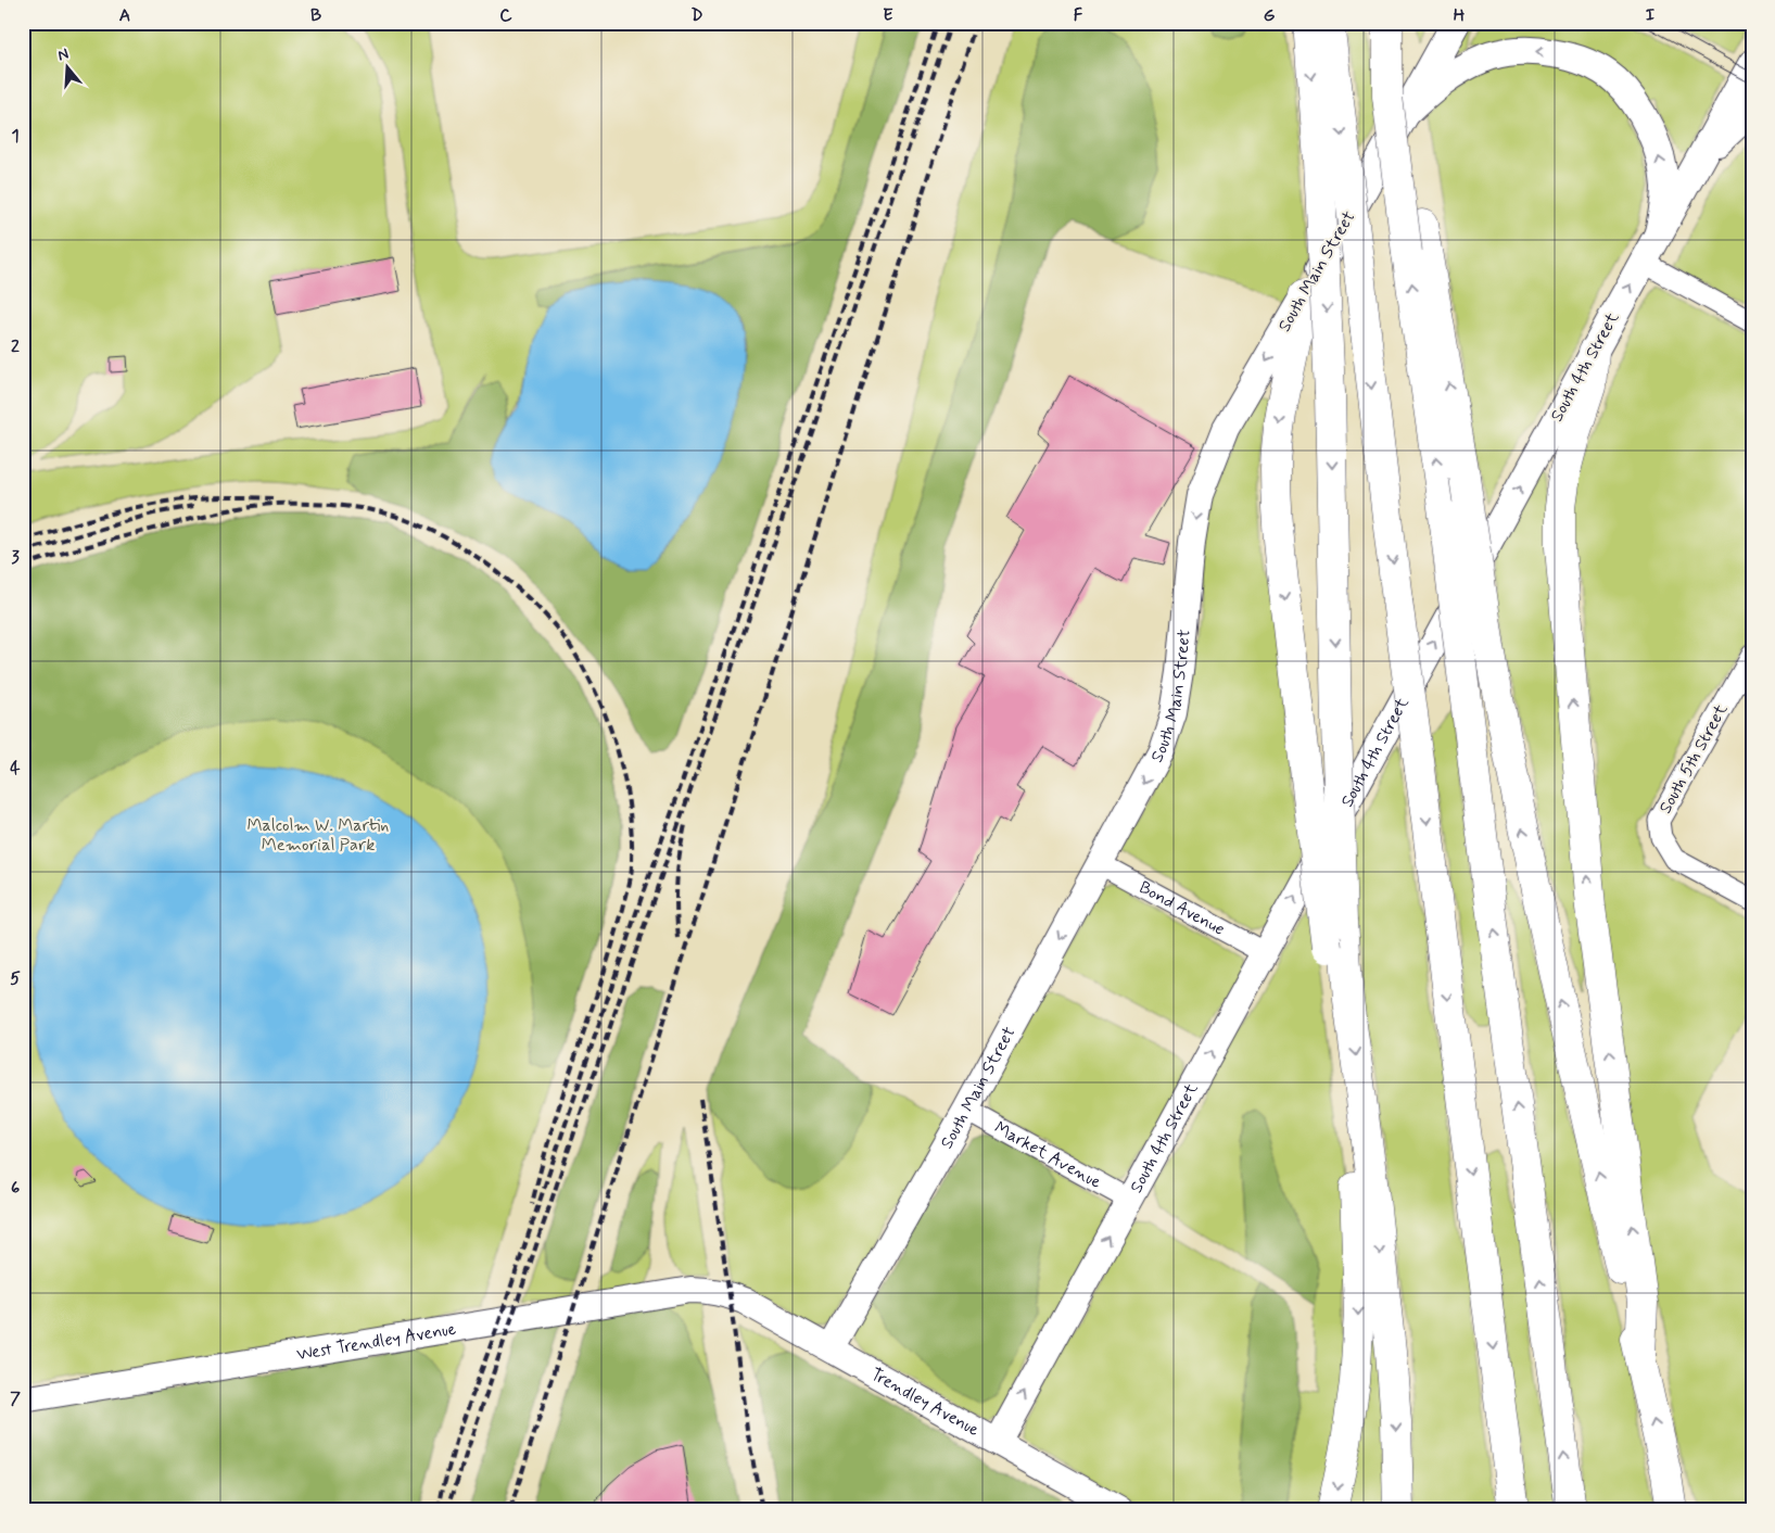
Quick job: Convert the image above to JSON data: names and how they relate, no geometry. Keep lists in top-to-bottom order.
{
  "streets": {
    "main road": ["South Main Street", "South 4th Street"],
    "street": [
      "South 5th Street",
      "Bond Avenue",
      "Market Avenue",
      "West Trendley Avenue",
      "Trendley Avenue"
    ]
  },
  "crossings": [
    ["South Main Street", "Bond Avenue"],
    ["South Main Street", "Market Avenue"],
    ["South Main Street", "Trendley Avenue"],
    ["South 4th Street", "Bond Avenue"],
    ["South 4th Street", "Market Avenue"],
    ["South 4th Street", "Trendley Avenue"],
    ["West Trendley Avenue", "Trendley Avenue"]
  ],
  "one_way": ["South Main Street", "South 4th Street"],
  "parks": ["Malcolm W. Martin Memorial Park"],
  "north": "top",
  "grid": {
    "columns": [
      "A",
      "B",
      "C",
      "D",
      "E",
      "F",
      "G",
      "H",
      "I"
    ],
    "rows": [
      "1",
      "2",
      "3",
      "4",
      "5",
      "6",
      "7"
    ]
  }
}
